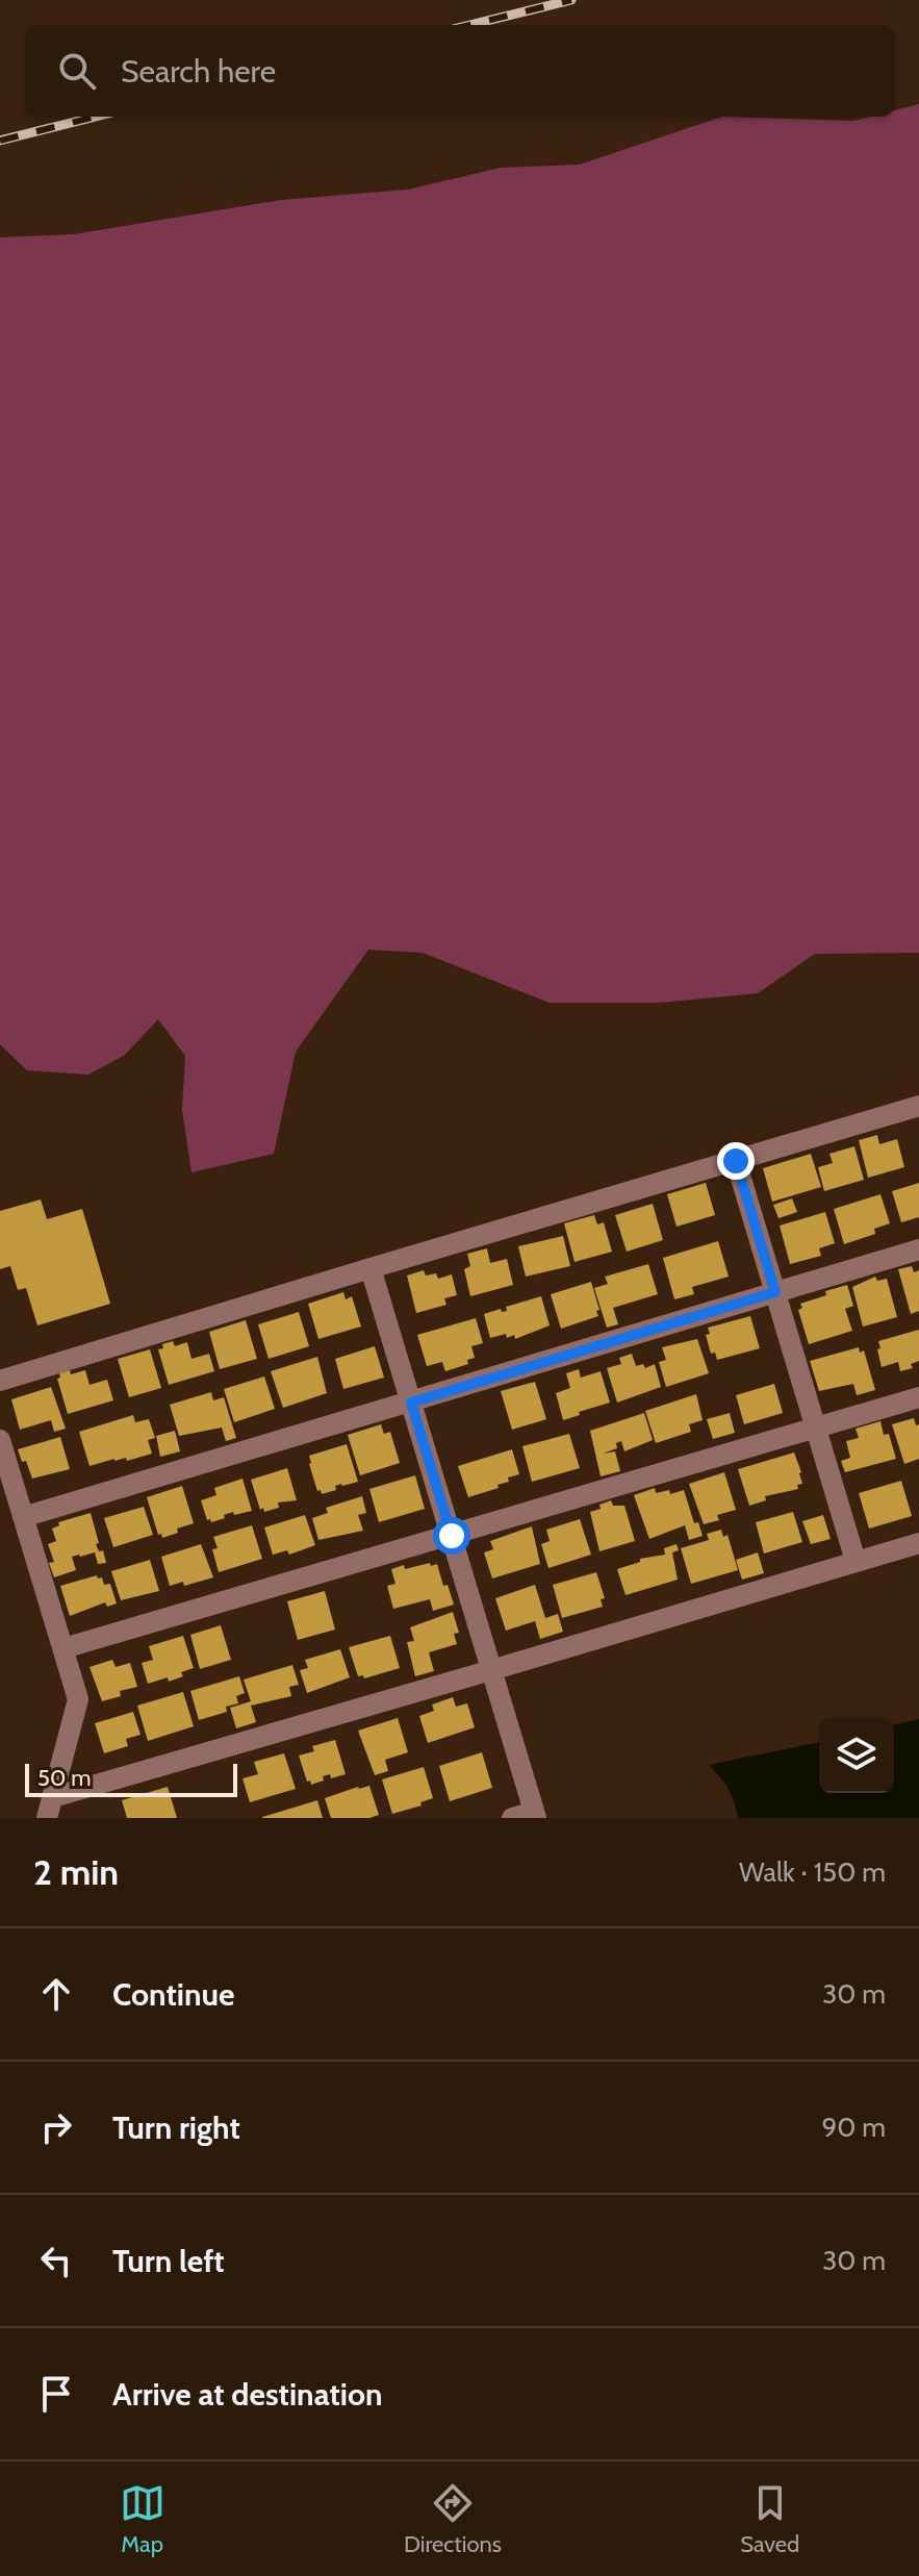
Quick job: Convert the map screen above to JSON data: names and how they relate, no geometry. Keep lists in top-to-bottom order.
{
  "scale_bar": "50 m",
  "page": {
    "search": "Search here",
    "scale": "50 m",
    "heading": ["2 min", "Walk · 150 m"],
    "list": [
      ["Continue", "30 m"],
      ["Turn right", "90 m"],
      ["Turn left", "30 m"],
      "Arrive at destination"
    ],
    "nav": ["Map", "Directions", "Saved"]
  }
}
